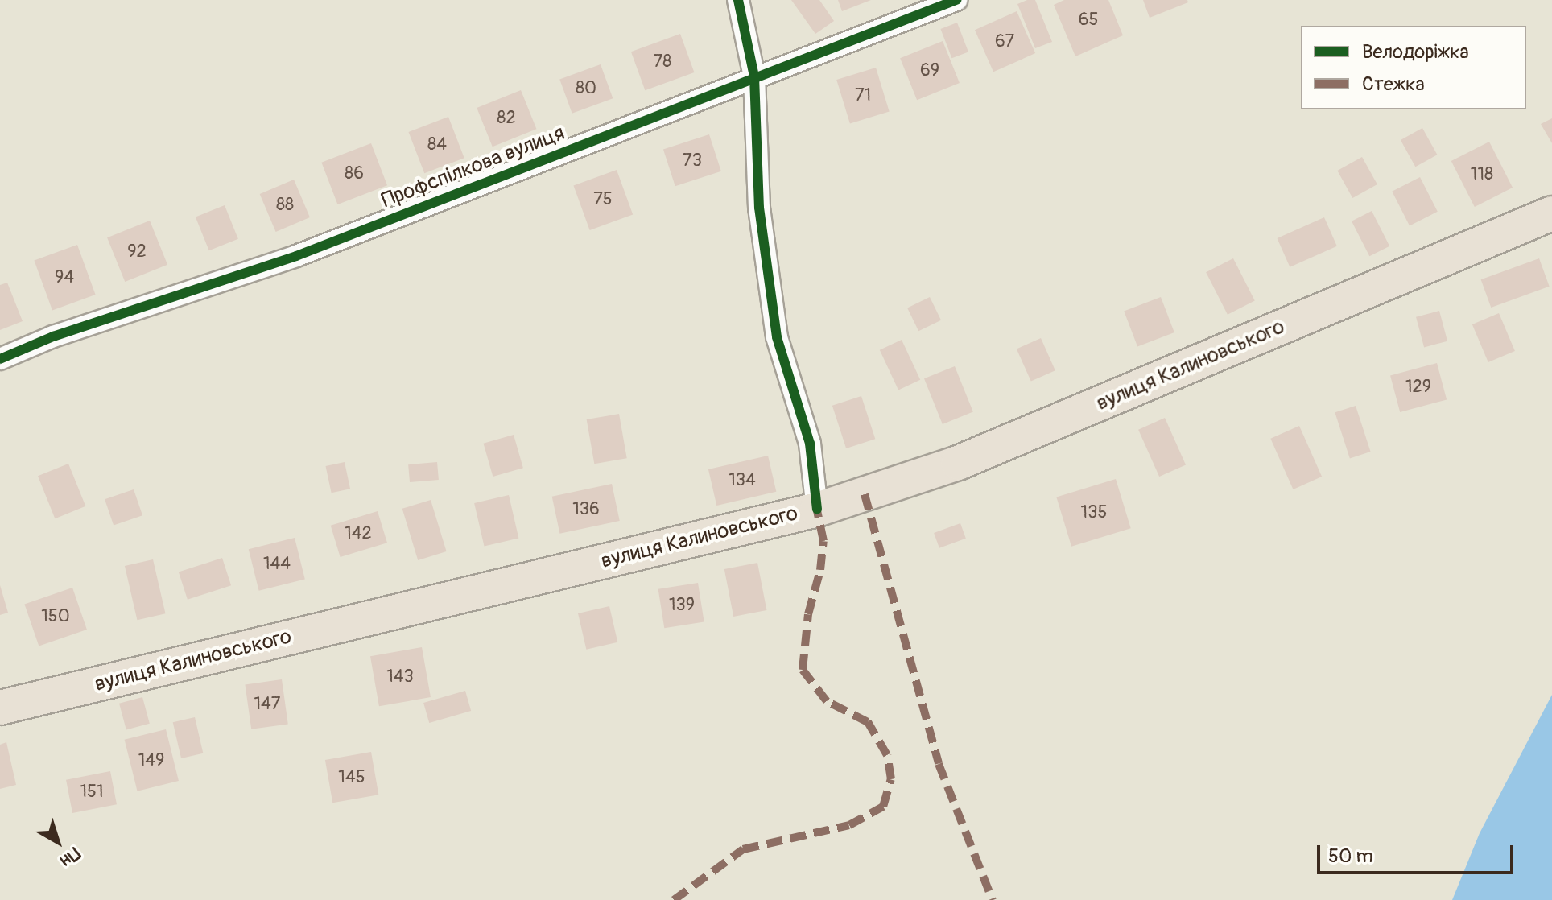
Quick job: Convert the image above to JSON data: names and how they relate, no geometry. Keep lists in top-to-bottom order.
{
  "streets": {
    "main road": ["вулиця Калиновського"],
    "street": ["Профспілкова вулиця"]
  },
  "house_numbers": [
    "65",
    "67",
    "78",
    "69",
    "80",
    "71",
    "82",
    "84",
    "73",
    "86",
    "118",
    "75",
    "88",
    "92",
    "94",
    "129",
    "134",
    "136",
    "135",
    "142",
    "144",
    "139",
    "150",
    "143",
    "147",
    "149",
    "145",
    "151"
  ],
  "legend": ["Велодоріжка", "Стежка"],
  "scale_bar": "50 m",
  "north": "bottom right"
}
